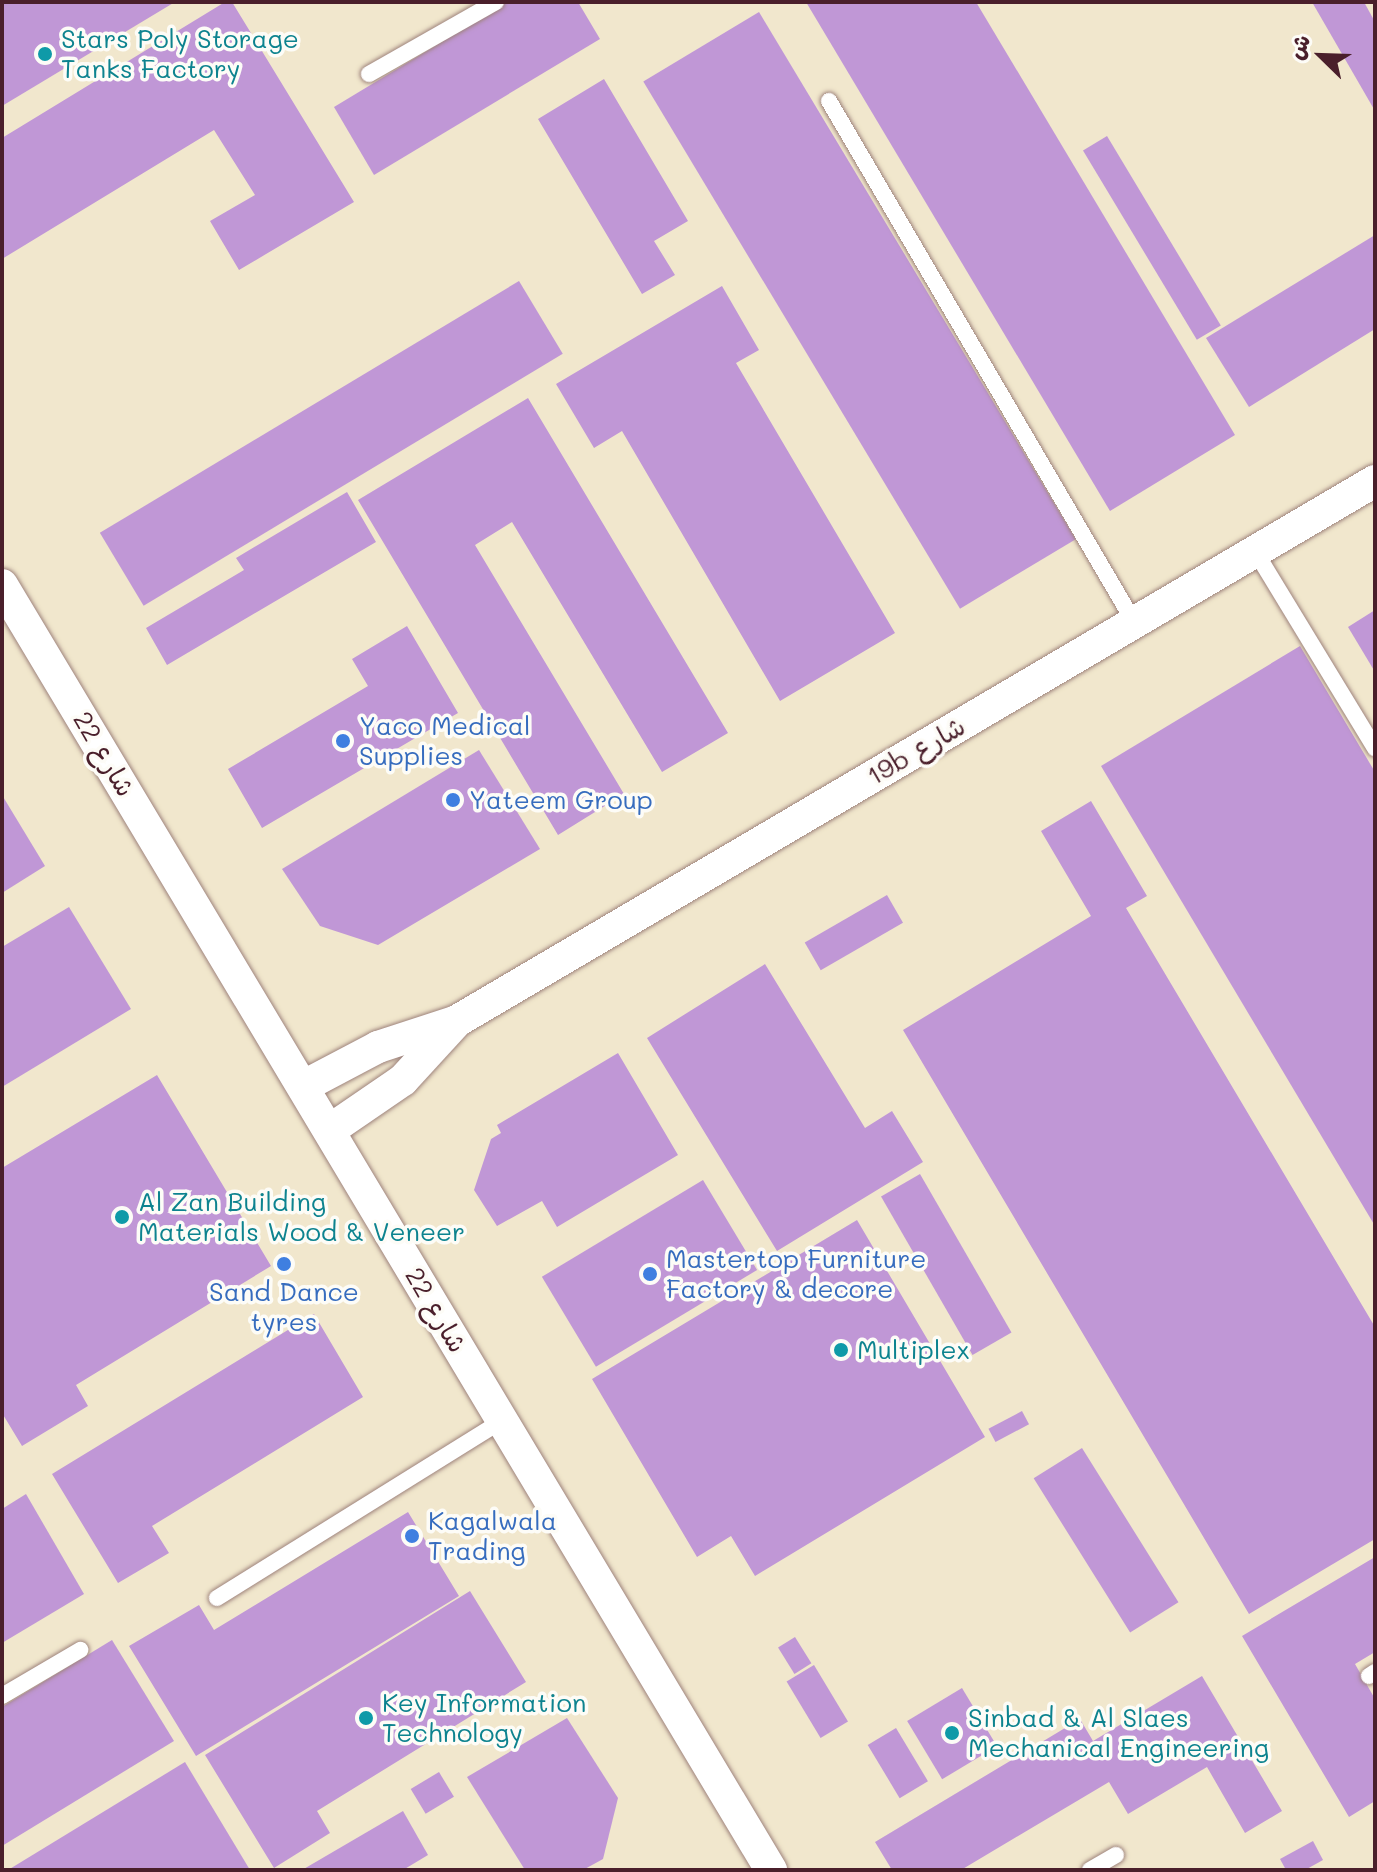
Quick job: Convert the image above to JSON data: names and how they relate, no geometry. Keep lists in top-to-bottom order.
{
  "streets": {
    "street": ["19b شارع", "شارع 22"]
  },
  "crossings": [
    ["19b شارع", "شارع 22"]
  ],
  "places": [
    "Stars Poly Storage Tanks Factory",
    "Yaco Medical Supplies",
    "Yateem Group",
    "Al Zan Building Materials Wood & Veneer",
    "Sand Dance tyres",
    "Mastertop Furniture Factory & decore",
    "Multiplex",
    "Kagalwala Trading",
    "Key Information Technology",
    "Sinbad & Al Slaes Mechanical Engineering"
  ],
  "north": "top left"
}
